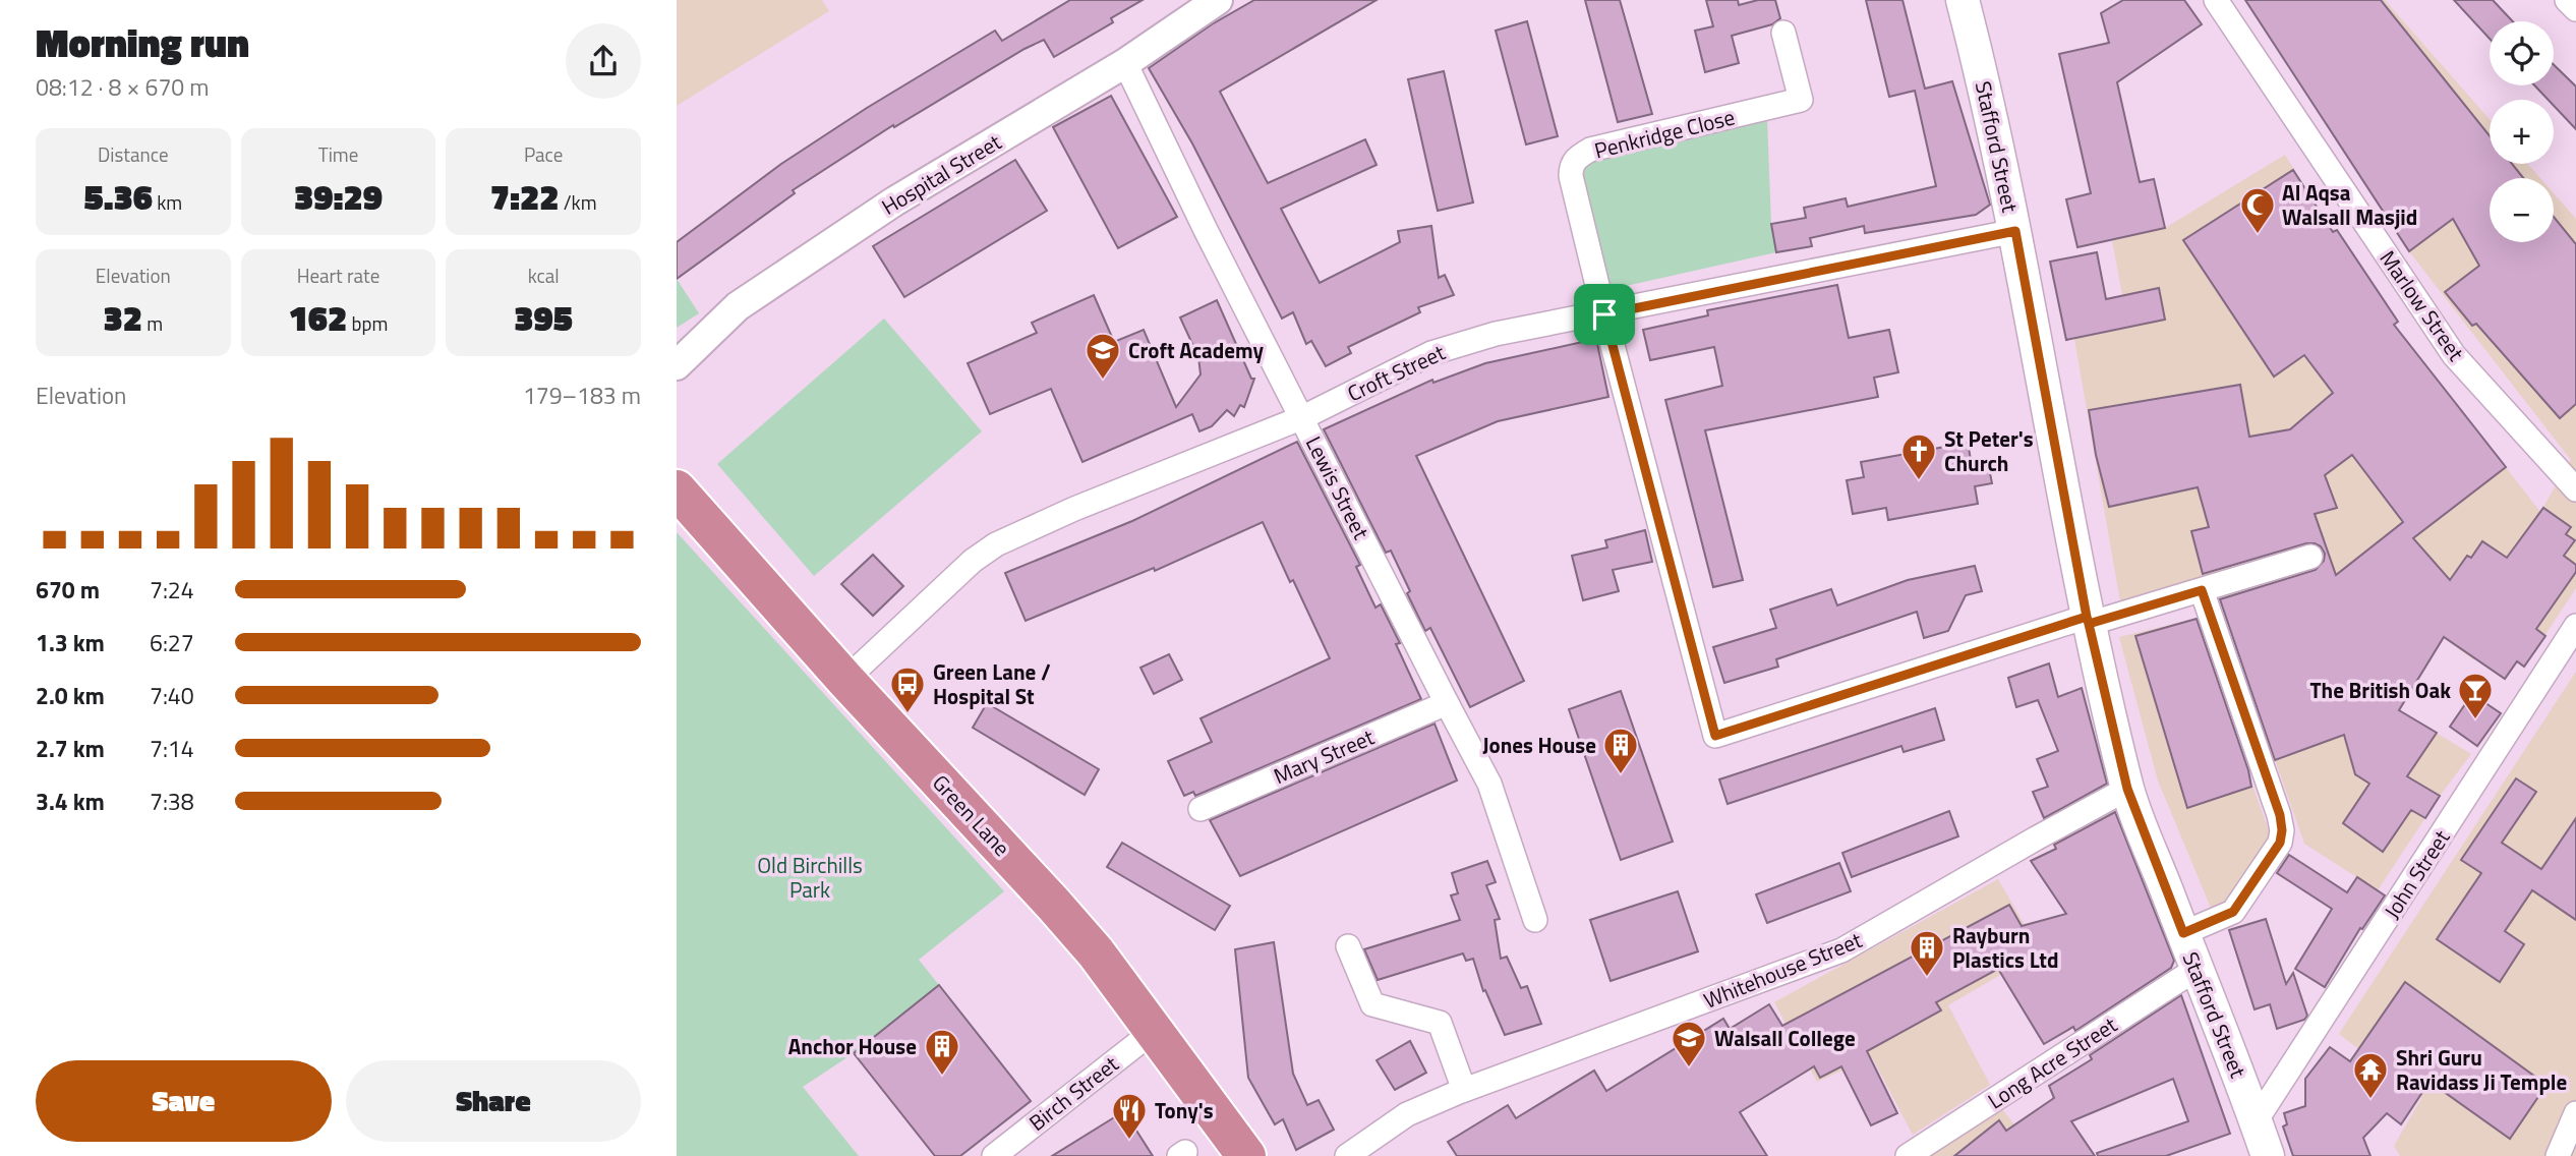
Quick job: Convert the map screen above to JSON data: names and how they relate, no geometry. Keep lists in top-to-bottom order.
{
  "streets": {
    "highway": ["Green Lane"],
    "main road": ["Stafford Street"],
    "street": [
      "Penkridge Close",
      "Hospital Street",
      "Marlow Street",
      "Croft Street",
      "Lewis Street",
      "Mary Street",
      "John Street",
      "Whitehouse Street",
      "Long Acre Street",
      "Birch Street"
    ]
  },
  "crossings": [
    ["Penkridge Close", "Croft Street"],
    ["Stafford Street", "Croft Street"],
    ["Stafford Street", "John Street"],
    ["Stafford Street", "Whitehouse Street"],
    ["Stafford Street", "Long Acre Street"],
    ["Hospital Street", "Lewis Street"],
    ["Croft Street", "Lewis Street"],
    ["Croft Street", "Green Lane"],
    ["Lewis Street", "Mary Street"],
    ["Green Lane", "Birch Street"]
  ],
  "parks": ["Old Birchills Park"],
  "places": {
    "mosque": ["Al Aqsa Walsall Masjid"],
    "school or university": ["Croft Academy", "Walsall College"],
    "church": ["St Peter's Church"],
    "bus stop": ["Green Lane / Hospital St"],
    "bar": ["The British Oak"],
    "building": ["Jones House", "Rayburn Plastics Ltd", "Anchor House"],
    "temple": ["Shri Guru Ravidass Ji Temple"],
    "restaurant": ["Tony's"]
  },
  "page": {
    "heading": ["Morning run", "08:12 · 8 × 670 m"],
    "map_buttons": ["+", "−"],
    "stats": [
      ["Distance", "5.36 km"],
      ["Time", "39:29"],
      ["Pace", "7:22 /km"],
      ["Elevation", "32 m"],
      ["Heart rate", "162 bpm"],
      ["kcal", "395"]
    ],
    "chart": ["Elevation", "179–183 m"],
    "list": [
      {
        "name": "670 m",
        "note": "7:24"
      },
      {
        "name": "1.3 km",
        "note": "6:27"
      },
      {
        "name": "2.0 km",
        "note": "7:40"
      },
      {
        "name": "2.7 km",
        "note": "7:14"
      },
      {
        "name": "3.4 km",
        "note": "7:38"
      }
    ],
    "buttons": ["Save", "Share"]
  }
}
